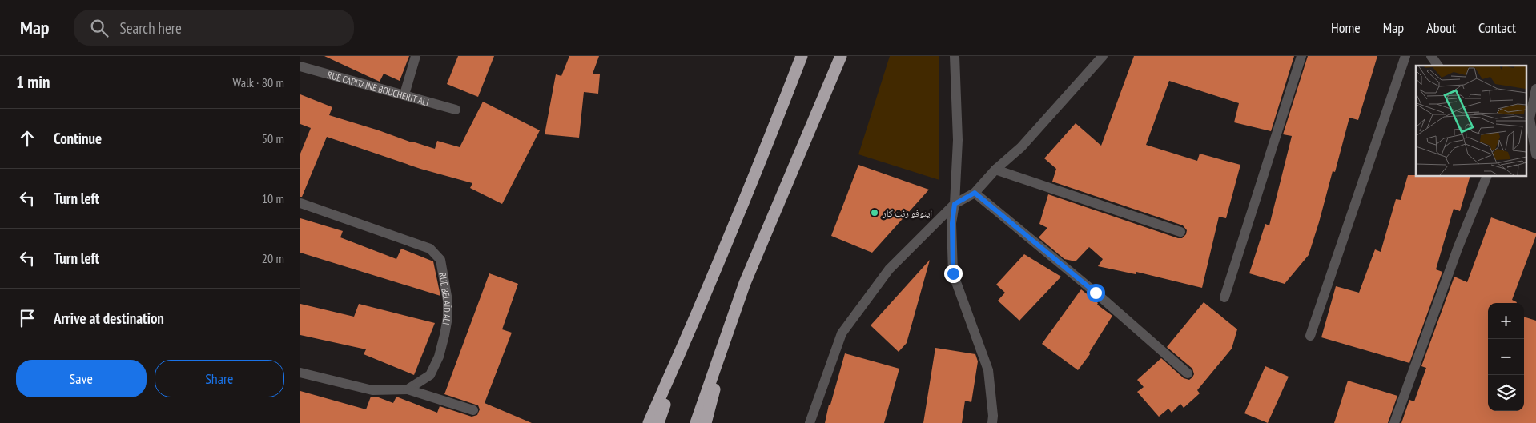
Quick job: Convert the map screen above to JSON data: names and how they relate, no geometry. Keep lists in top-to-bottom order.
{
  "streets": {
    "street": ["RUE CAPITAINE BOUCHERIT ALI", "RUE BELAÏD ALI"]
  },
  "places": ["اينوفو رنت كار"],
  "page": {
    "header": "Map",
    "search": "Search here",
    "nav": [
      "Home",
      "Map",
      "About",
      "Contact"
    ],
    "heading": ["1 min", "Walk · 80 m"],
    "list": [
      ["Continue", "50 m"],
      ["Turn left", "10 m"],
      ["Turn left", "20 m"],
      "Arrive at destination"
    ],
    "map_buttons": ["+", "−"],
    "buttons": ["Save", "Share"]
  }
}
